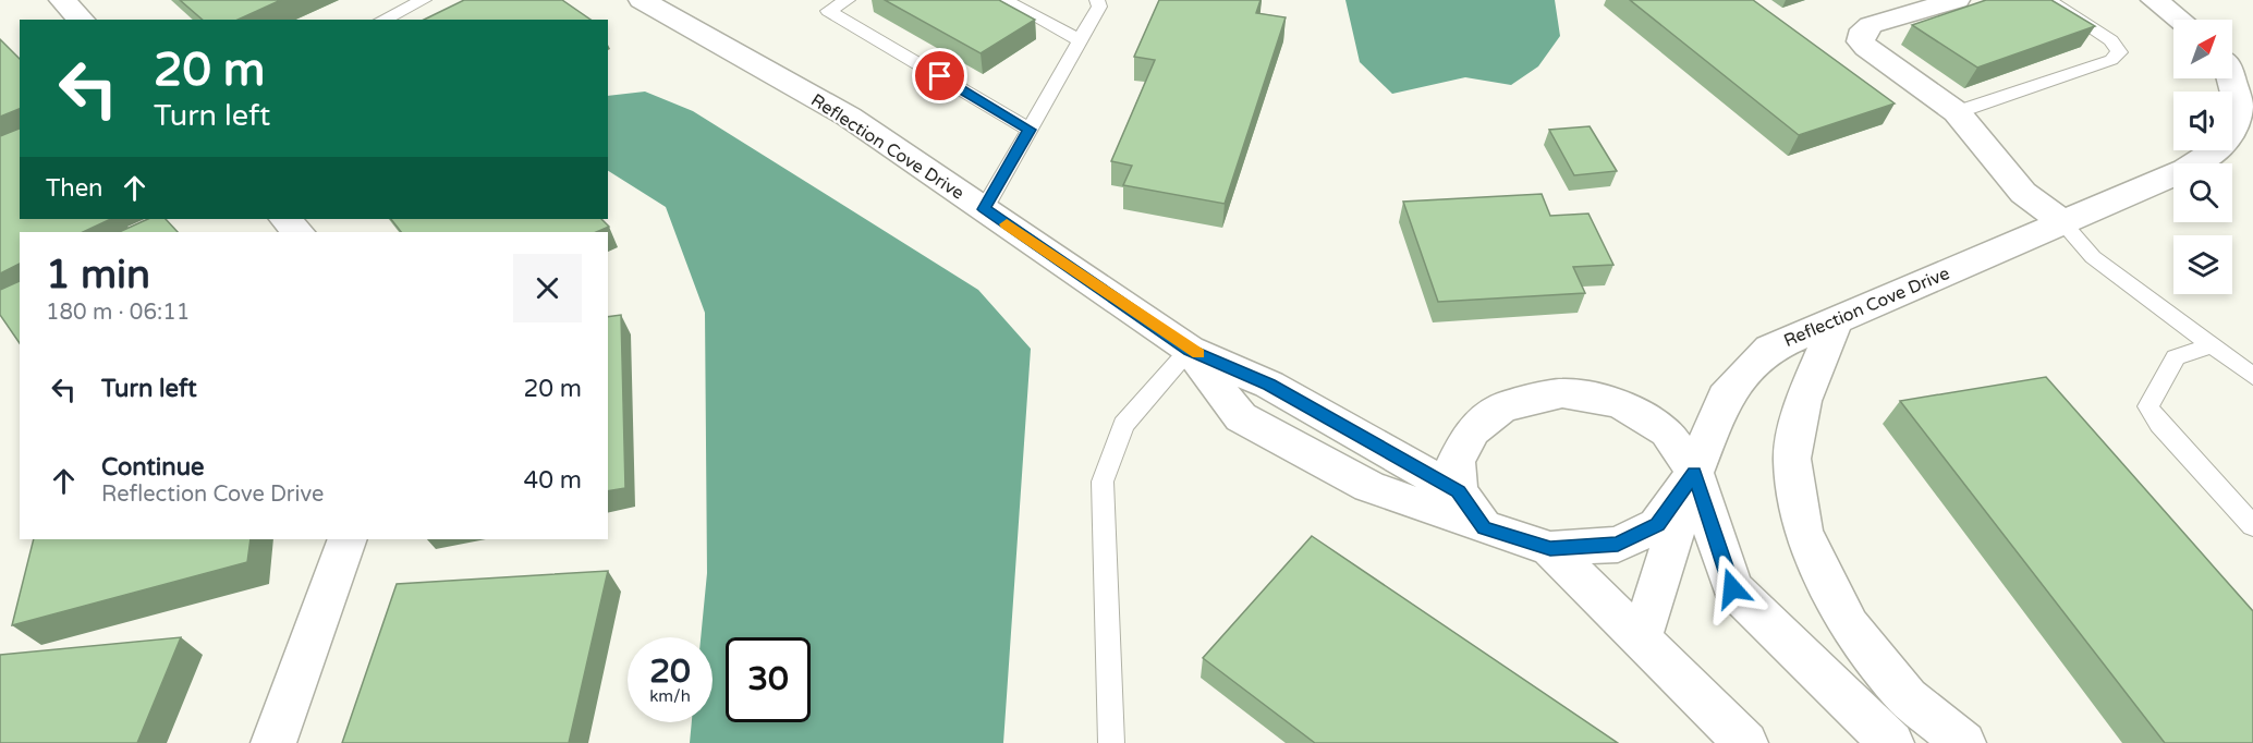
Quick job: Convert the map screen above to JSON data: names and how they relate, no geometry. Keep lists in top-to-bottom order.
{
  "streets": {
    "street": ["Reflection Cove Drive"]
  },
  "north": "top right",
  "page": {
    "turn": ["20 m", "Turn left"],
    "then": "Then",
    "heading": ["1 min", "180 m · 06:11"],
    "list": [
      {
        "name": "Turn left",
        "value": "20 m"
      },
      {
        "name": "Continue",
        "note": "Reflection Cove Drive",
        "value": "40 m"
      }
    ],
    "speed": "20 km/h",
    "limit": "30"
  }
}
